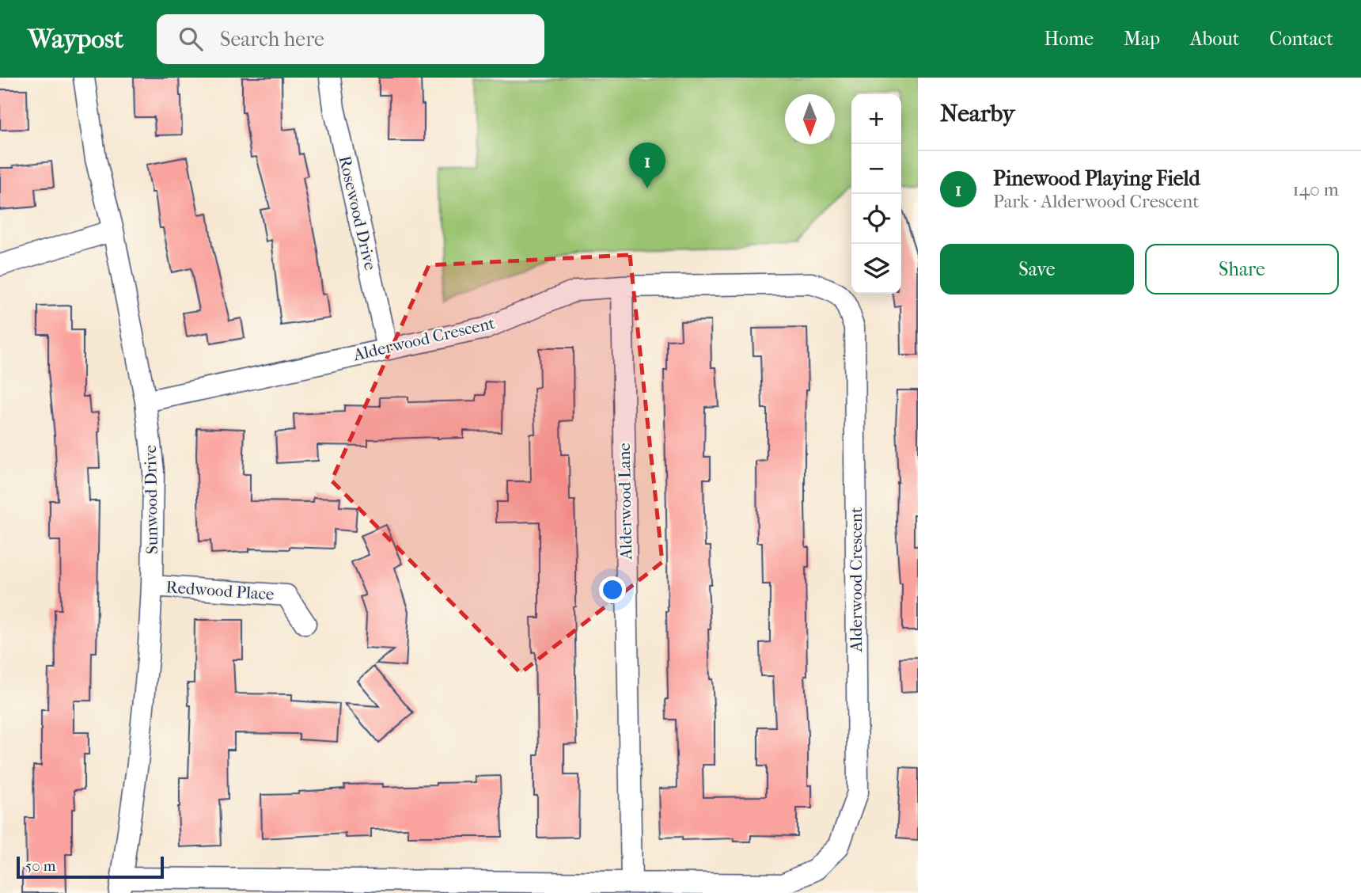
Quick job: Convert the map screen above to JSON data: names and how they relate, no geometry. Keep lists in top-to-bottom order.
{
  "streets": {
    "street": [
      "Rosewood Drive",
      "Alderwood Crescent",
      "Sunwood Drive",
      "Alderwood Lane",
      "Redwood Place"
    ]
  },
  "crossings": [
    ["Rosewood Drive", "Alderwood Crescent"],
    ["Alderwood Crescent", "Sunwood Drive"],
    ["Alderwood Crescent", "Alderwood Lane"],
    ["Sunwood Drive", "Redwood Place"]
  ],
  "scale_bar": "50 m",
  "north": "bottom",
  "page": {
    "header": "Waypost",
    "search": "Search here",
    "nav": [
      "Home",
      "Map",
      "About",
      "Contact"
    ],
    "heading": "Nearby",
    "map_buttons": ["+", "−"],
    "pins": "1",
    "list": [
      {
        "mark": "1",
        "name": "Pinewood Playing Field",
        "note": "Park · Alderwood Crescent",
        "value": "140 m"
      }
    ],
    "buttons": ["Save", "Share"],
    "scale": "50 m"
  }
}
